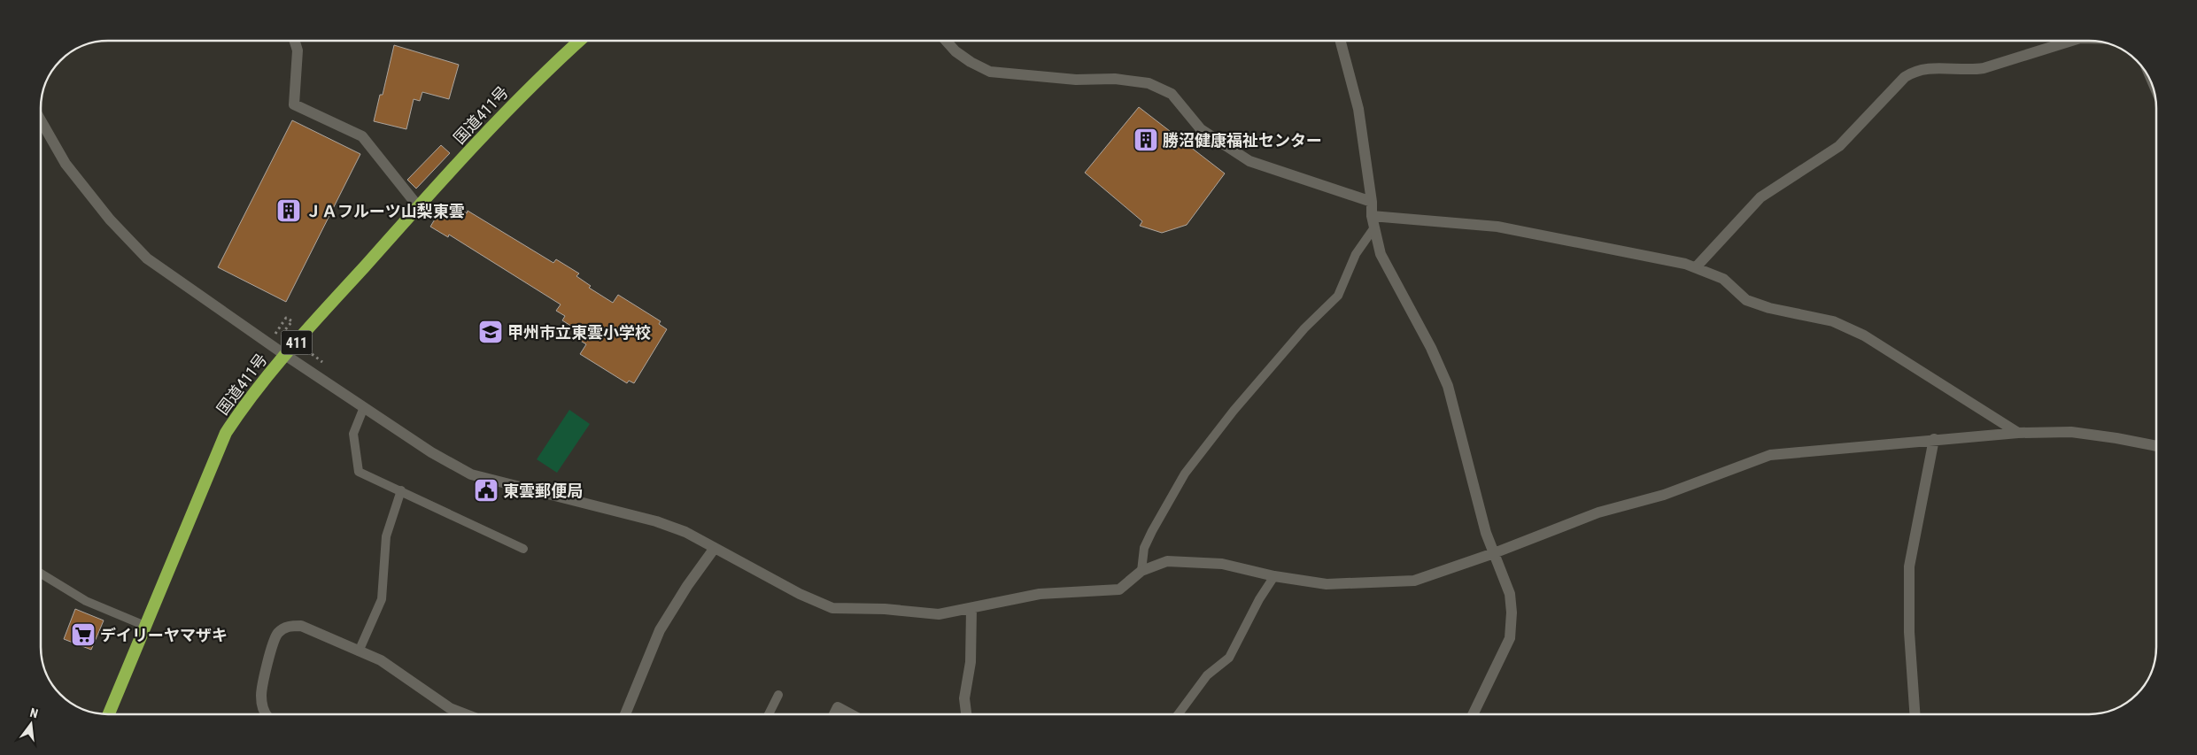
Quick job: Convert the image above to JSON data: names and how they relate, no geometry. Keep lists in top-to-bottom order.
{
  "streets": {
    "highway": ["国道411号", "411"]
  },
  "places": {
    "building": ["勝沼健康福祉センター", "ＪＡフルーツ山梨東雲"],
    "school or university": ["甲州市立東雲小学校"],
    "public building": ["東雲郵便局"],
    "supermarket": ["デイリーヤマザキ"]
  },
  "north": "top"
}
